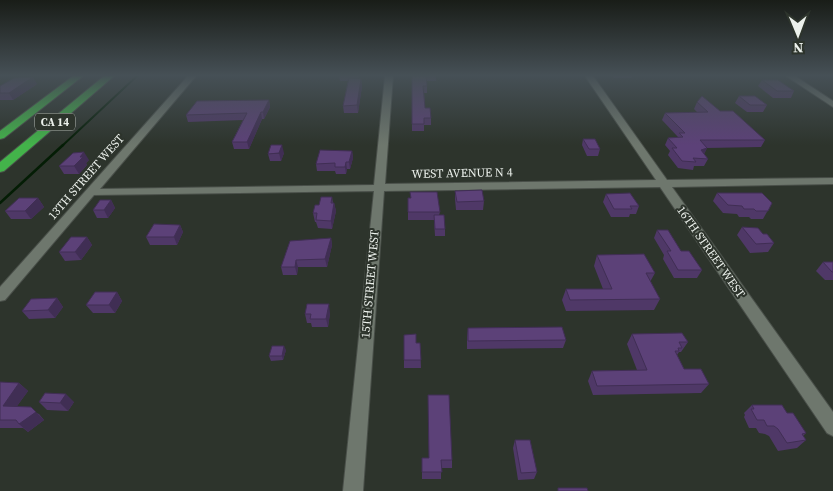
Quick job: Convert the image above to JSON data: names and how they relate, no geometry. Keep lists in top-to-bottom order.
{
  "streets": {
    "highway": ["CA 14"],
    "street": [
      "WEST AVENUE N 4",
      "13TH STREET WEST",
      "16TH STREET WEST",
      "15TH STREET WEST"
    ]
  },
  "crossings": [
    ["WEST AVENUE N 4", "13TH STREET WEST"],
    ["WEST AVENUE N 4", "16TH STREET WEST"],
    ["WEST AVENUE N 4", "15TH STREET WEST"]
  ],
  "north": "bottom"
}
